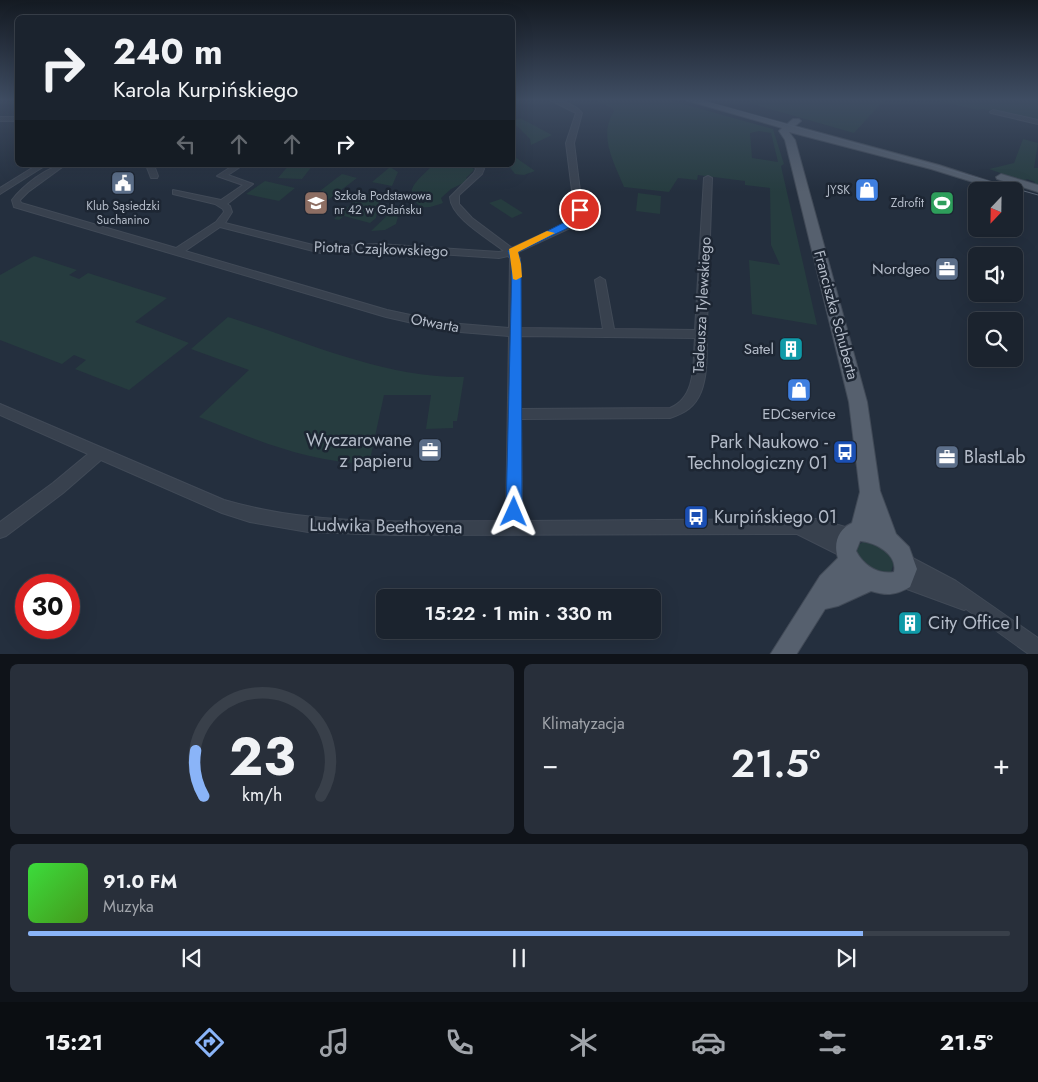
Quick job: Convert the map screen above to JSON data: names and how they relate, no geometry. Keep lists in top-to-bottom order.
{
  "streets": {
    "main road": ["Franciszka Schuberta"],
    "street": [
      "Piotra Czajkowskiego",
      "Tadeusza Tylewskiego",
      "Otwarta",
      "Ludwika Beethovena"
    ]
  },
  "crossings": [
    ["Tadeusza Tylewskiego", "Otwarta"],
    ["Franciszka Schuberta", "Ludwika Beethovena"]
  ],
  "places": {
    "public building": ["Klub Sąsiedzki Suchanino"],
    "shop": ["JYSK", "EDCservice"],
    "school or university": ["Szkoła Podstawowa nr 42 w Gdańsku"],
    "sports": ["Zdrofit"],
    "office": ["Nordgeo", "Wyczarowane z papieru", "BlastLab"],
    "building": ["Satel", "City Office I"],
    "bus stop": ["Park Naukowo - Technologiczny 01", "Kurpińskiego 01"]
  },
  "north": "bottom",
  "page": {
    "turn": ["240 m", "Karola Kurpińskiego"],
    "limit": "30",
    "trip": "15:22 · 1 min · 330 m",
    "tile": "Klimatyzacja",
    "heat": ["−", "21.5°", "+"],
    "song": ["91.0 FM", "Muzyka"],
    "tabs": ["15:21", "21.5°"],
    "gauge": ["23", "km/h"]
  }
}
